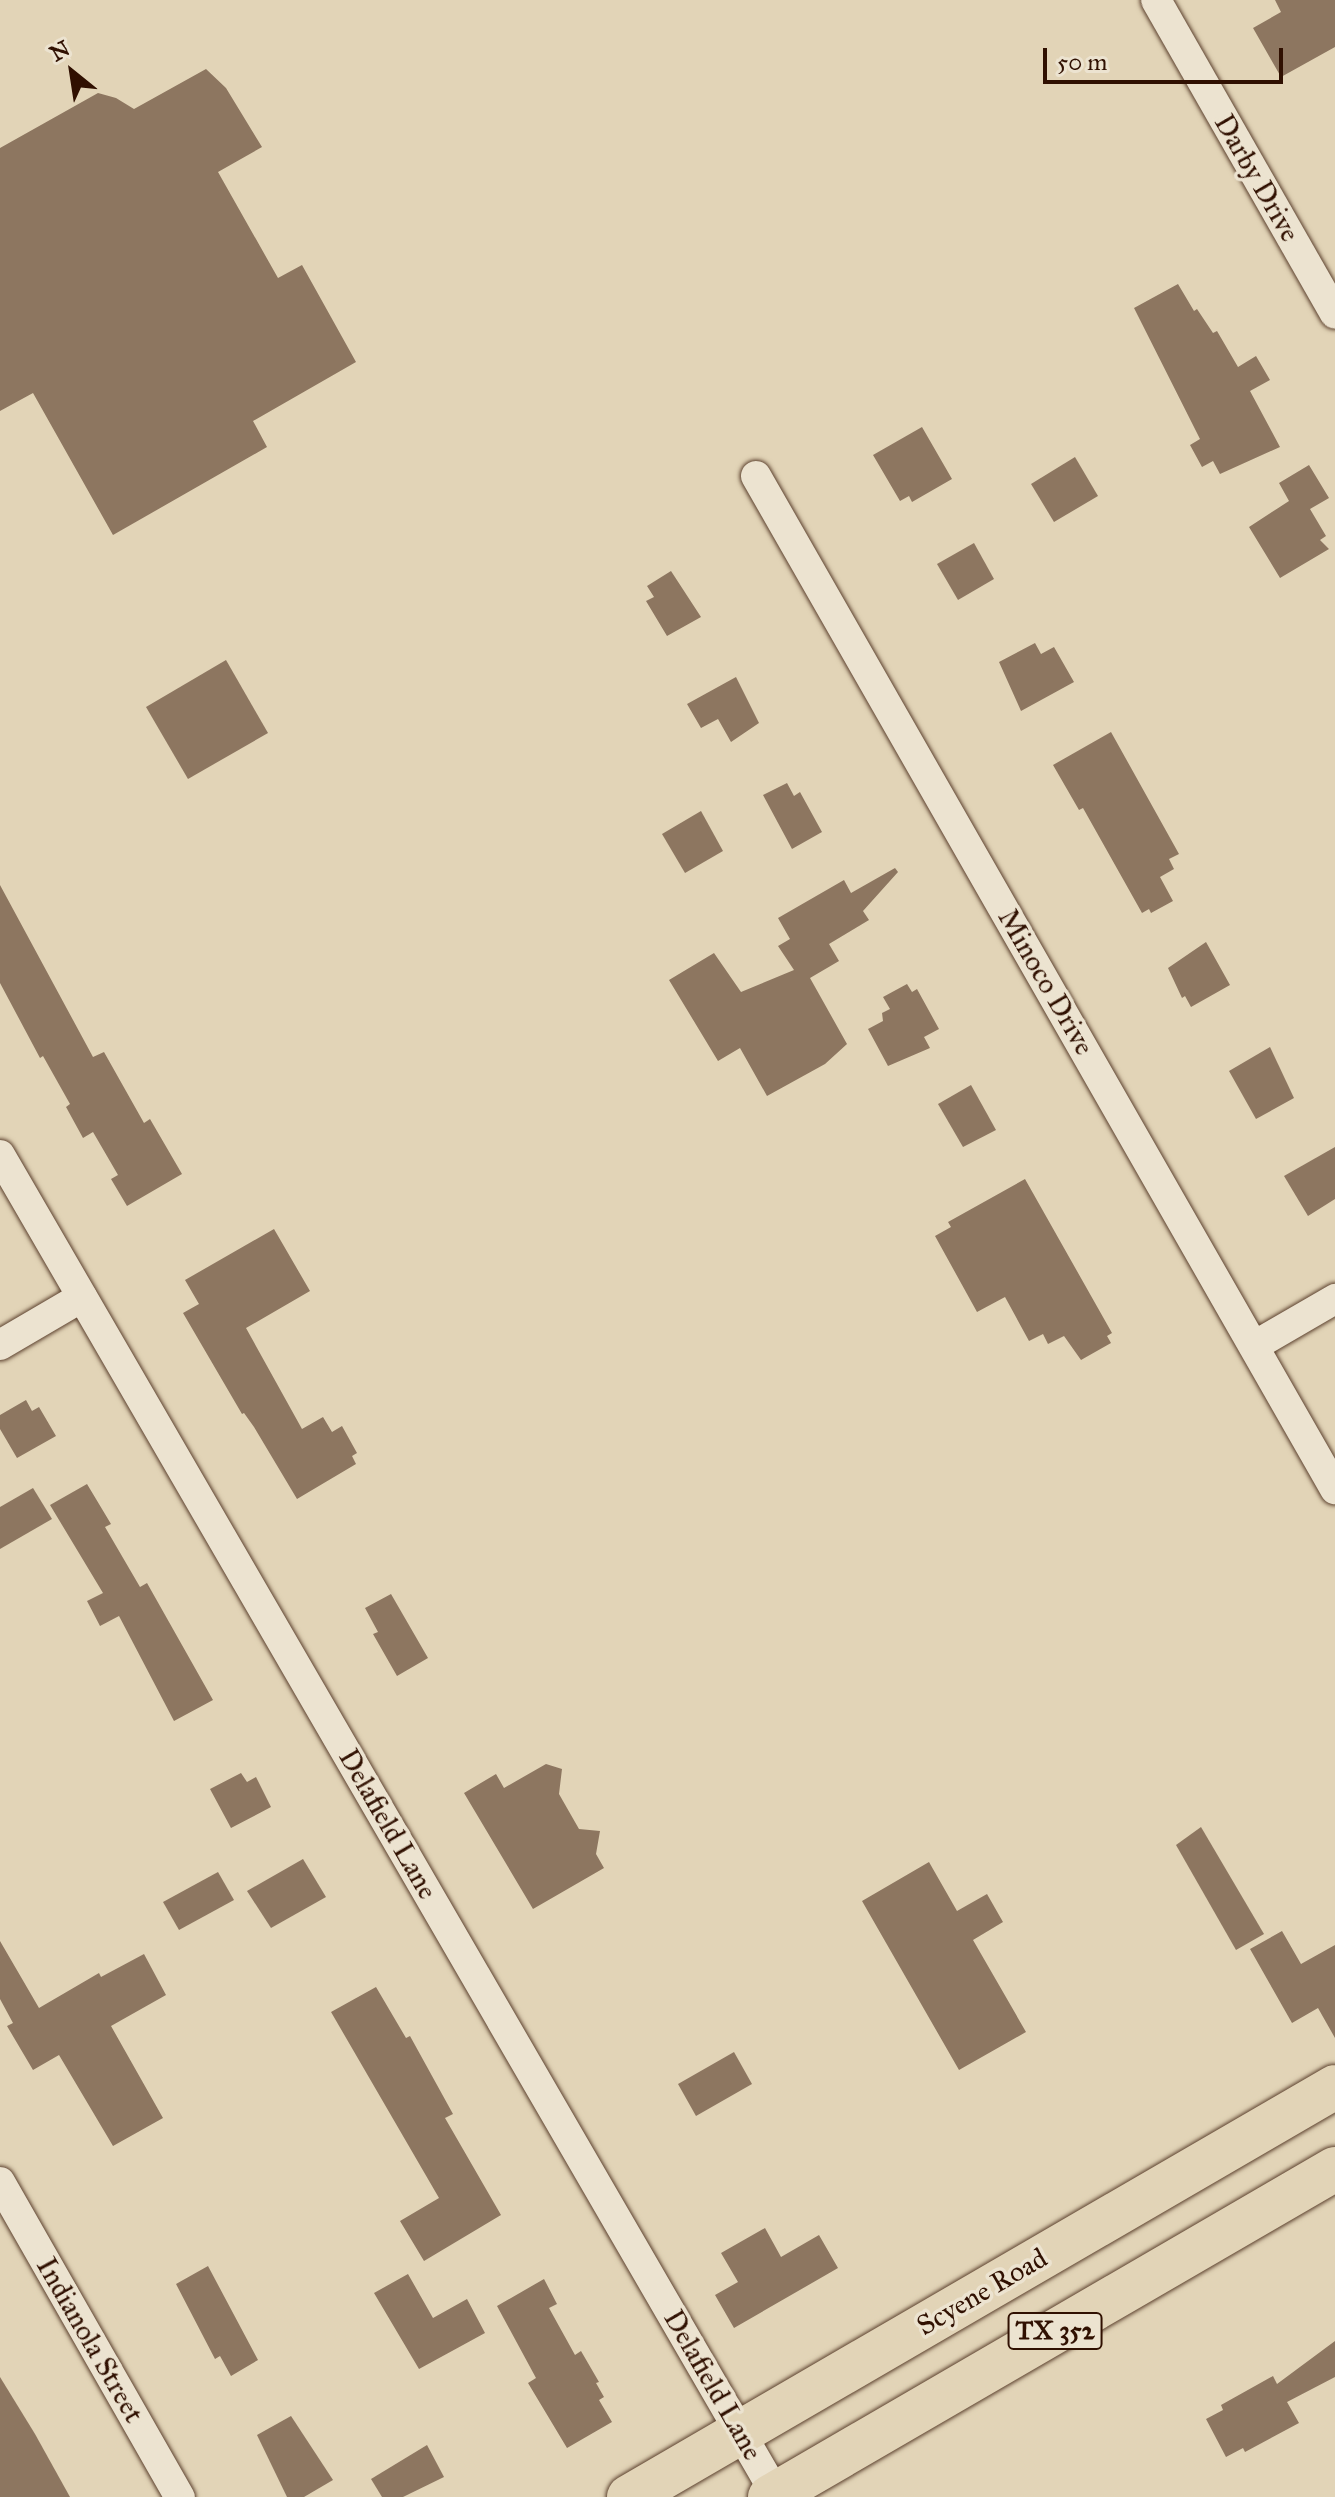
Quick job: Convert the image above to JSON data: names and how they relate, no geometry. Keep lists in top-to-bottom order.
{
  "streets": {
    "main road": ["Scyene Road", "TX 352"],
    "street": [
      "Darby Drive",
      "Minoco Drive",
      "Delafield Lane",
      "Indianola Street"
    ]
  },
  "crossings": [
    ["Delafield Lane", "Scyene Road"],
    ["Delafield Lane", "TX 352"]
  ],
  "scale_bar": "50 m",
  "north": "top left"
}
